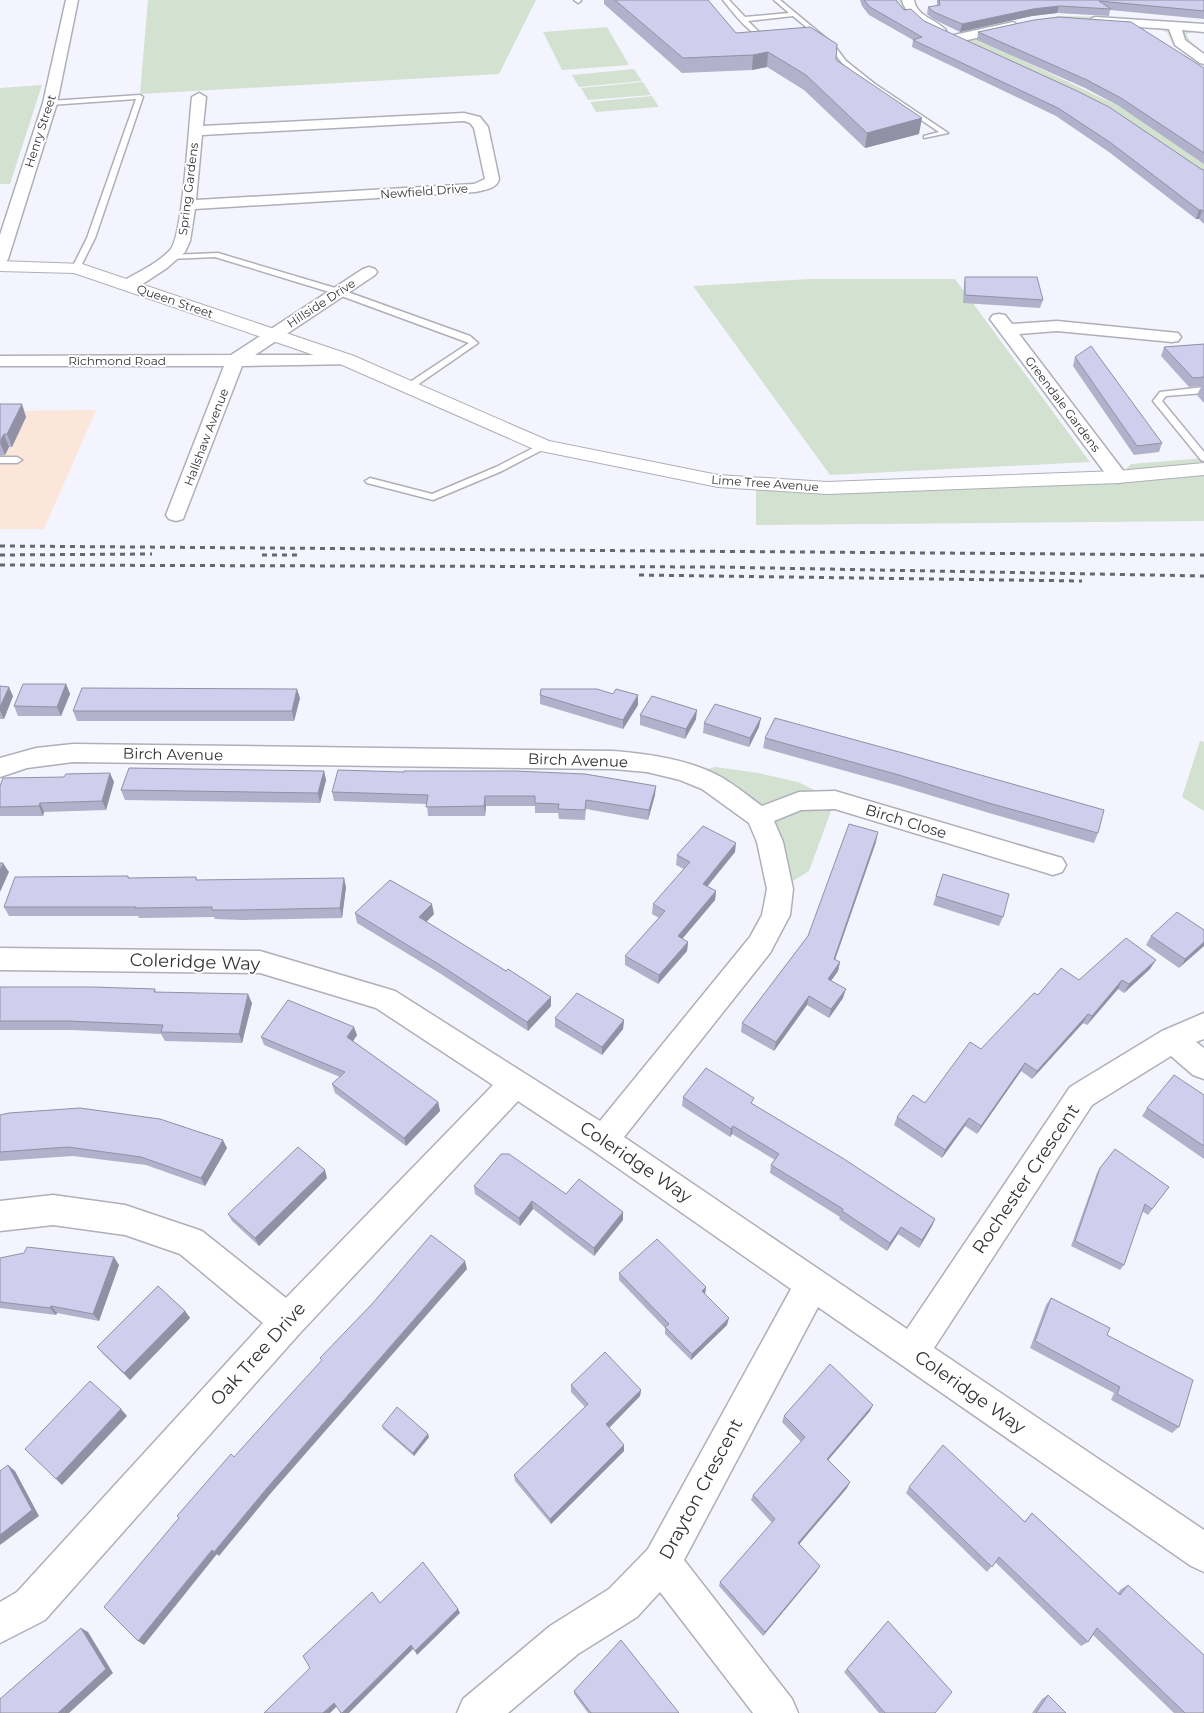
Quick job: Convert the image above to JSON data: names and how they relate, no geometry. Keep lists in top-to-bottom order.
{
  "streets": {
    "street": [
      "Henry Street",
      "Spring Gardens",
      "Newfield Drive",
      "Queen Street",
      "Hillside Drive",
      "Richmond Road",
      "Greendale Gardens",
      "Hallshaw Avenue",
      "Lime Tree Avenue",
      "Birch Avenue",
      "Birch Close",
      "Coleridge Way",
      "Rochester Crescent",
      "Oak Tree Drive",
      "Drayton Crescent"
    ]
  },
  "crossings": [
    ["Spring Gardens", "Newfield Drive"],
    ["Spring Gardens", "Queen Street"],
    ["Queen Street", "Hillside Drive"],
    ["Queen Street", "Richmond Road"],
    ["Queen Street", "Lime Tree Avenue"],
    ["Richmond Road", "Hallshaw Avenue"],
    ["Richmond Road", "Lime Tree Avenue"],
    ["Greendale Gardens", "Lime Tree Avenue"],
    ["Birch Avenue", "Birch Close"],
    ["Coleridge Way", "Rochester Crescent"],
    ["Coleridge Way", "Oak Tree Drive"],
    ["Coleridge Way", "Drayton Crescent"]
  ]
}
